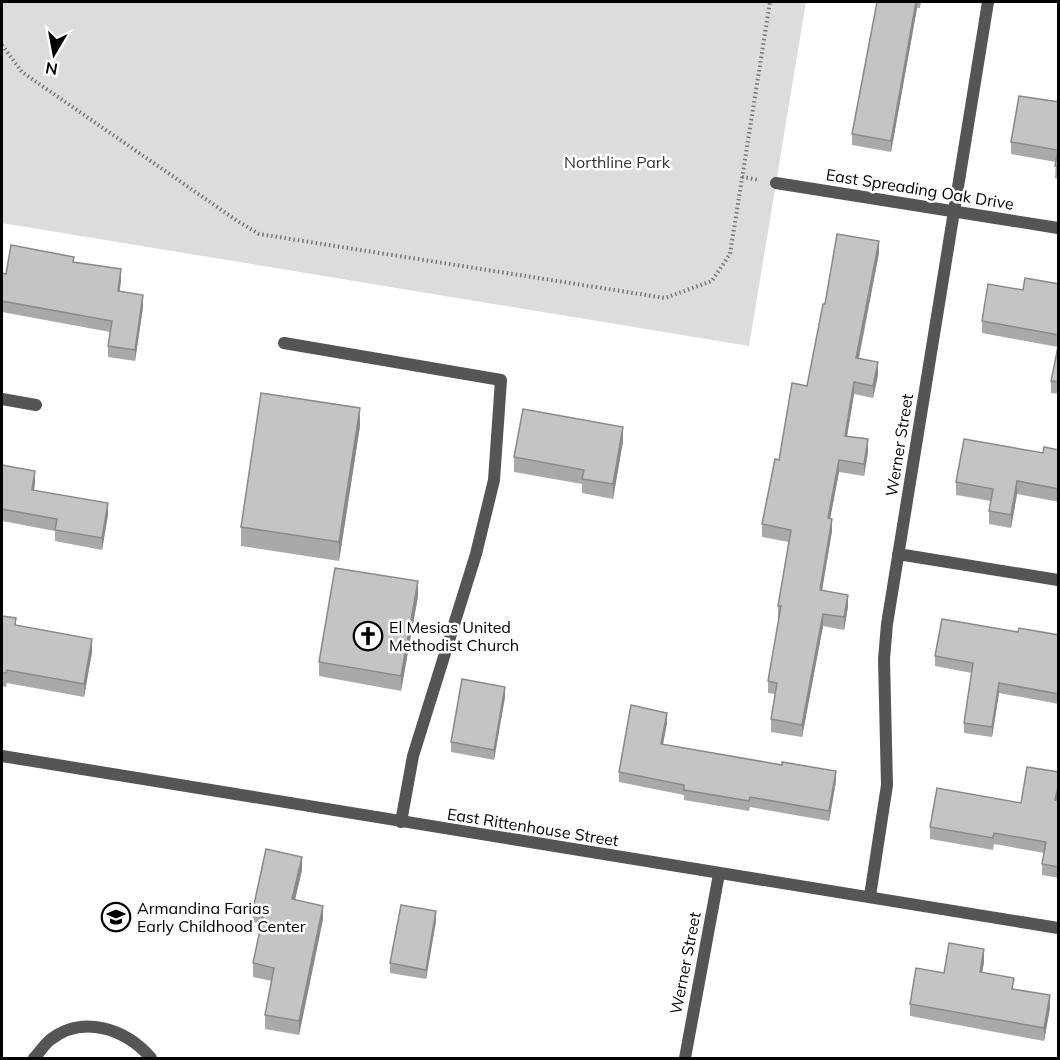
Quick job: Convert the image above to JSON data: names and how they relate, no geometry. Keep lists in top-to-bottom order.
{
  "streets": {
    "street": ["East Spreading Oak Drive", "Werner Street", "East Rittenhouse Street"]
  },
  "crossings": [
    ["East Spreading Oak Drive", "Werner Street"],
    ["Werner Street", "East Rittenhouse Street"]
  ],
  "parks": ["Northline Park"],
  "places": {
    "church": ["El Mesias United Methodist Church"],
    "school or university": ["Armandina Farias Early Childhood Center"]
  },
  "north": "bottom"
}
